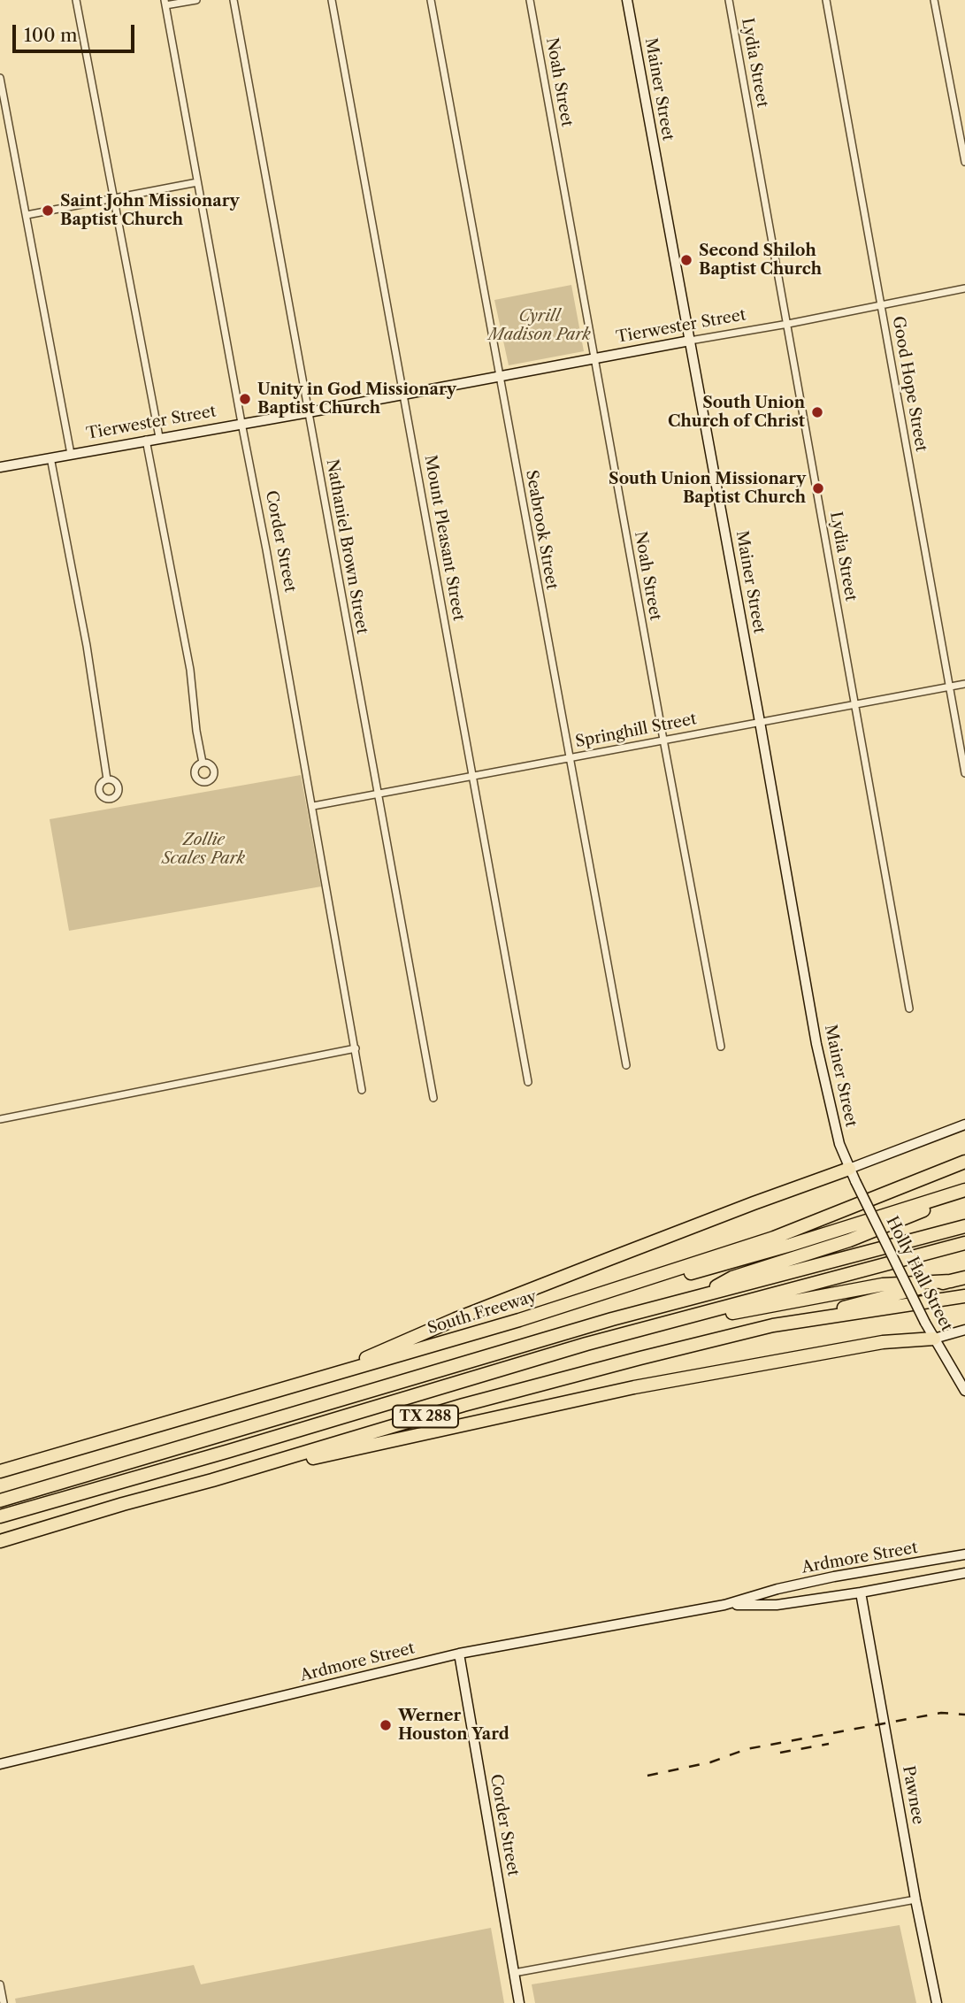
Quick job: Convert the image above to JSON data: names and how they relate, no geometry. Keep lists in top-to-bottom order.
{
  "streets": {
    "highway": ["South Freeway", "TX 288"],
    "street": [
      "Lydia Street",
      "Noah Street",
      "Mainer Street",
      "Tierwester Street",
      "Good Hope Street",
      "Seabrook Street",
      "Mount Pleasant Street",
      "Corder Street",
      "Nathaniel Brown Street",
      "Springhill Street",
      "Holly Hall Street",
      "Ardmore Street",
      "Pawnee"
    ]
  },
  "crossings": [
    ["Lydia Street", "Tierwester Street"],
    ["Lydia Street", "Springhill Street"],
    ["Noah Street", "Tierwester Street"],
    ["Noah Street", "Springhill Street"],
    ["Mainer Street", "Tierwester Street"],
    ["Mainer Street", "Springhill Street"],
    ["Mainer Street", "Holly Hall Street"],
    ["Tierwester Street", "Good Hope Street"],
    ["Tierwester Street", "Seabrook Street"],
    ["Tierwester Street", "Mount Pleasant Street"],
    ["Tierwester Street", "Corder Street"],
    ["Tierwester Street", "Nathaniel Brown Street"],
    ["Good Hope Street", "Springhill Street"],
    ["Seabrook Street", "Springhill Street"],
    ["Mount Pleasant Street", "Springhill Street"],
    ["Corder Street", "Springhill Street"],
    ["Corder Street", "Ardmore Street"],
    ["Nathaniel Brown Street", "Springhill Street"],
    ["Ardmore Street", "Pawnee"]
  ],
  "parks": ["Cyrill Madison Park", "Zollie Scales Park"],
  "places": [
    "Saint John Missionary Baptist Church",
    "Second Shiloh Baptist Church",
    "Unity in God Missionary Baptist Church",
    "South Union Church of Christ",
    "South Union Missionary Baptist Church",
    "Werner Houston Yard"
  ],
  "scale_bar": "100 m"
}
